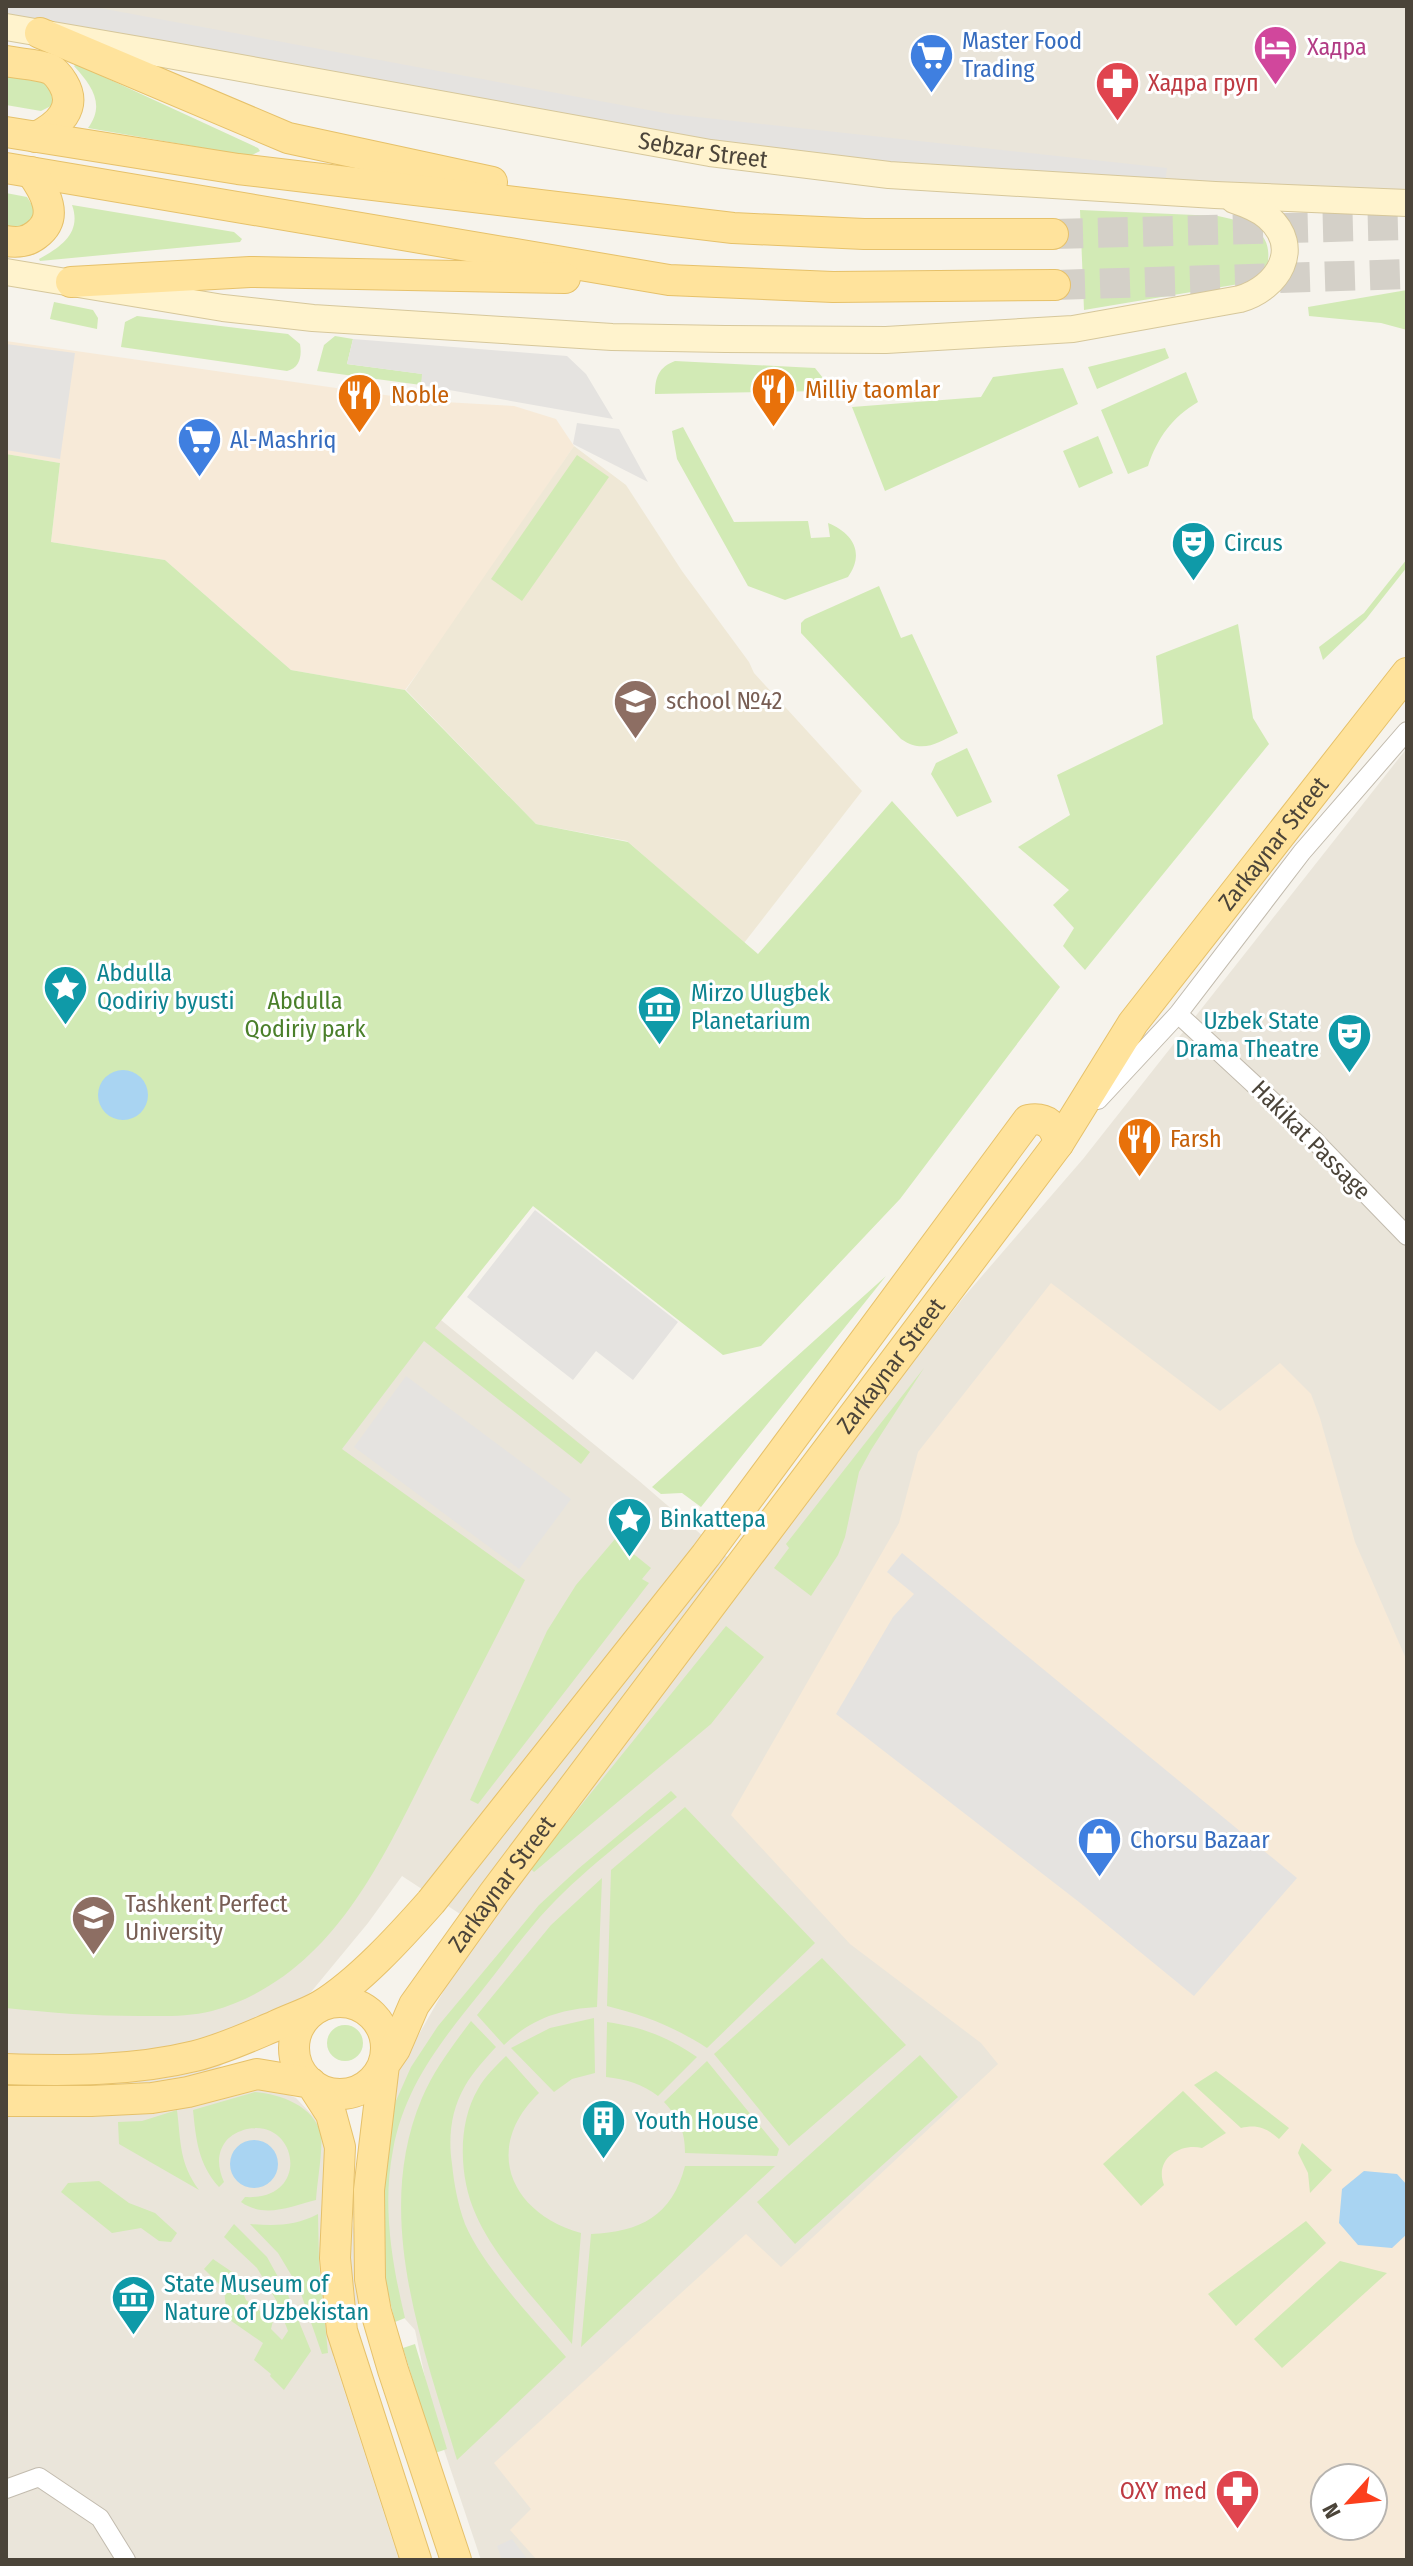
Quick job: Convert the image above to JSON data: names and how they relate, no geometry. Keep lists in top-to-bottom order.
{
  "streets": {
    "main road": ["Zarkaynar Street"],
    "street": ["Sebzar Street", "Hakikat Passage"]
  },
  "parks": ["Abdulla Qodiriy park"],
  "places": {
    "hotel": ["Хадра"],
    "supermarket": ["Master Food Trading", "Al-Mashriq"],
    "pharmacy": ["Хадра груп", "OXY med"],
    "restaurant": ["Milliy taomlar", "Noble", "Farsh"],
    "theatre": ["Circus", "Uzbek State Drama Theatre"],
    "school or university": ["school №42", "Tashkent Perfect University"],
    "place": ["Abdulla Qodiriy byusti", "Binkattepa"],
    "museum": ["Mirzo Ulugbek Planetarium", "State Museum of Nature of Uzbekistan"],
    "shop": ["Chorsu Bazaar"],
    "building": ["Youth House"]
  },
  "north": "bottom left"
}
